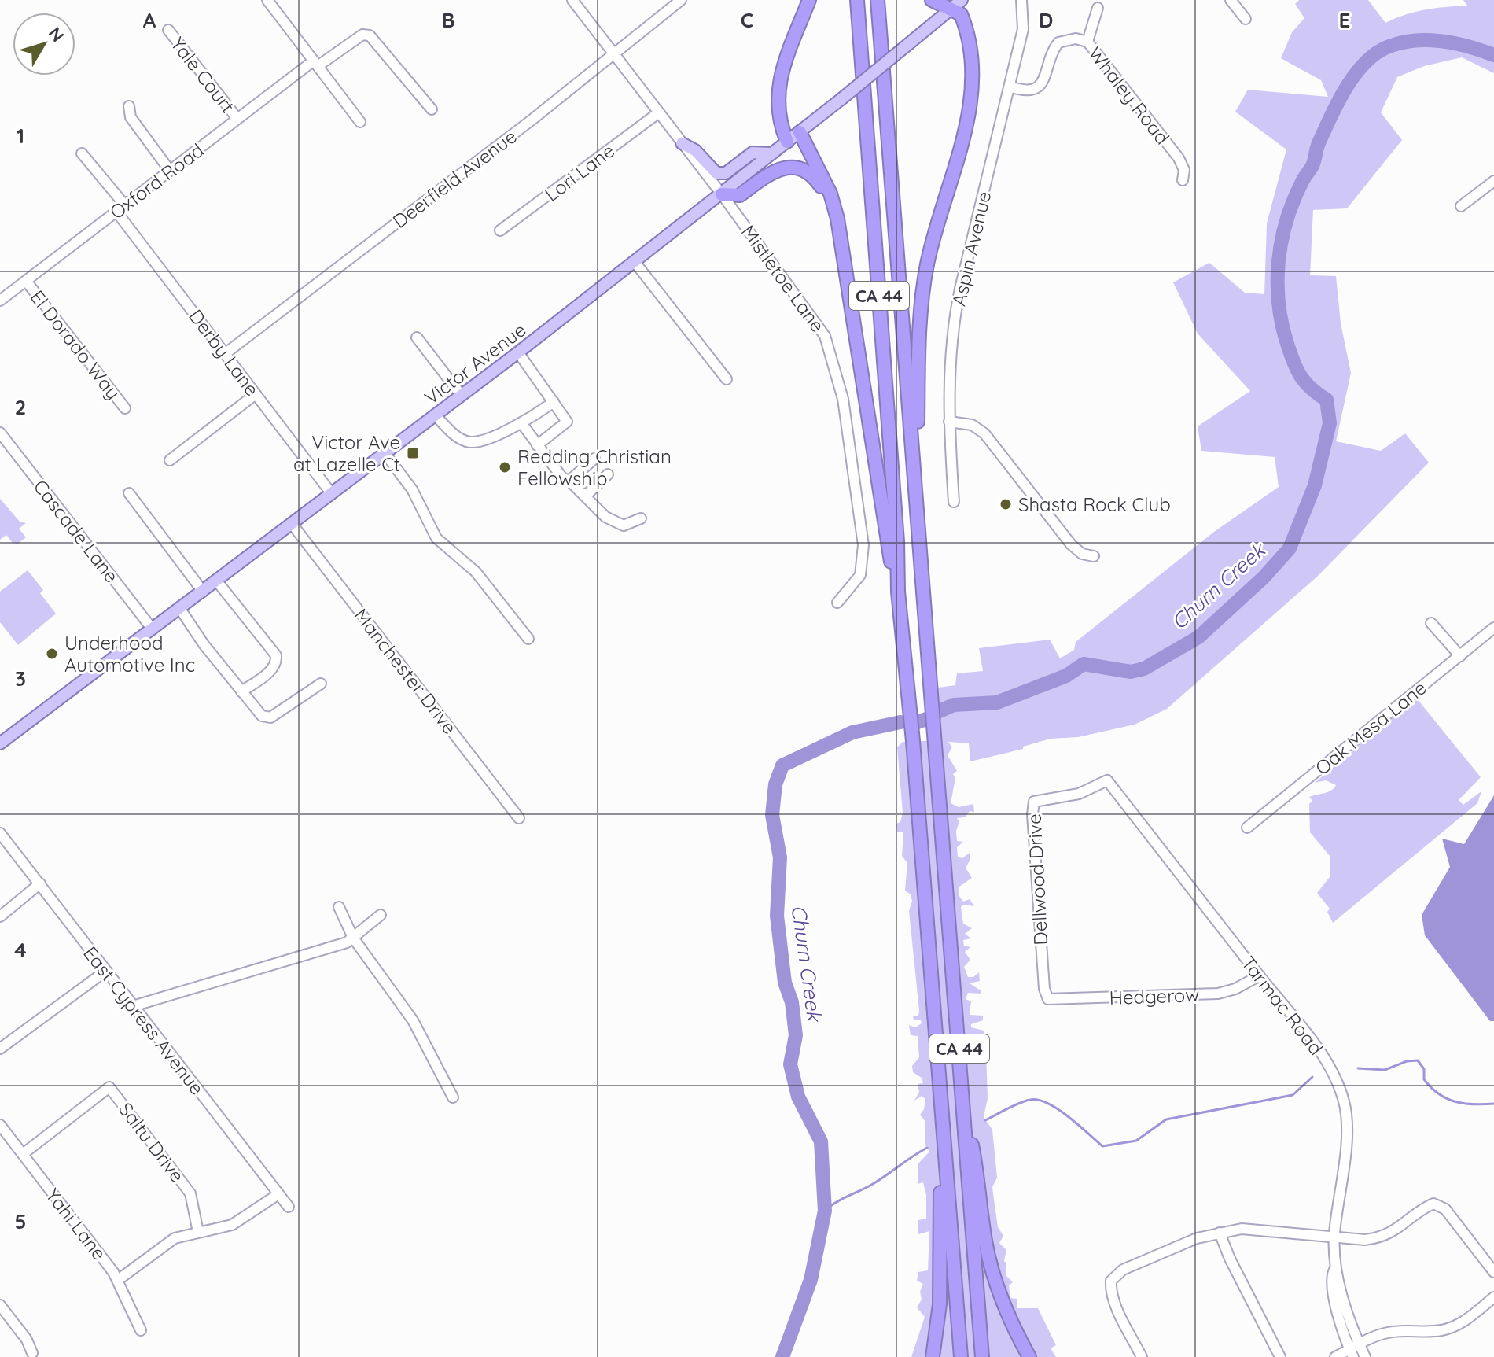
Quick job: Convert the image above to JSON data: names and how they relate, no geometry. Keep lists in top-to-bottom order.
{
  "streets": {
    "highway": ["CA 44"],
    "main road": ["Victor Avenue"],
    "street": [
      "Yale Court",
      "Whaley Road",
      "Lori Lane",
      "Deerfield Avenue",
      "Oxford Road",
      "Aspin Avenue",
      "Mistletoe Lane",
      "El Dorado Way",
      "Derby Lane",
      "Cascade Lane",
      "Manchester Drive",
      "Oak Mesa Lane",
      "Dellwood Drive",
      "Hedgerow",
      "Tarmac Road",
      "East Cypress Avenue",
      "Saltu Drive",
      "Yahi Lane"
    ]
  },
  "crossings": [
    ["Yale Court", "Oxford Road"],
    ["Whaley Road", "Aspin Avenue"],
    ["Lori Lane", "Mistletoe Lane"],
    ["Deerfield Avenue", "Mistletoe Lane"],
    ["Deerfield Avenue", "Derby Lane"],
    ["Oxford Road", "El Dorado Way"],
    ["Oxford Road", "Derby Lane"],
    ["Mistletoe Lane", "Victor Avenue"],
    ["Derby Lane", "Victor Avenue"],
    ["Victor Avenue", "Cascade Lane"],
    ["Victor Avenue", "Manchester Drive"],
    ["Dellwood Drive", "Hedgerow"],
    ["Dellwood Drive", "Tarmac Road"],
    ["Hedgerow", "Tarmac Road"],
    ["Saltu Drive", "Yahi Lane"]
  ],
  "water": ["Churn Creek"],
  "places": {
    "transit": ["Victor Ave at Lazelle Ct"],
    "other": ["Redding Christian Fellowship", "Shasta Rock Club", "Underhood Automotive Inc"]
  },
  "north": "top right",
  "grid": {
    "columns": [
      "A",
      "B",
      "C",
      "D",
      "E"
    ],
    "rows": [
      "1",
      "2",
      "3",
      "4",
      "5"
    ]
  }
}
